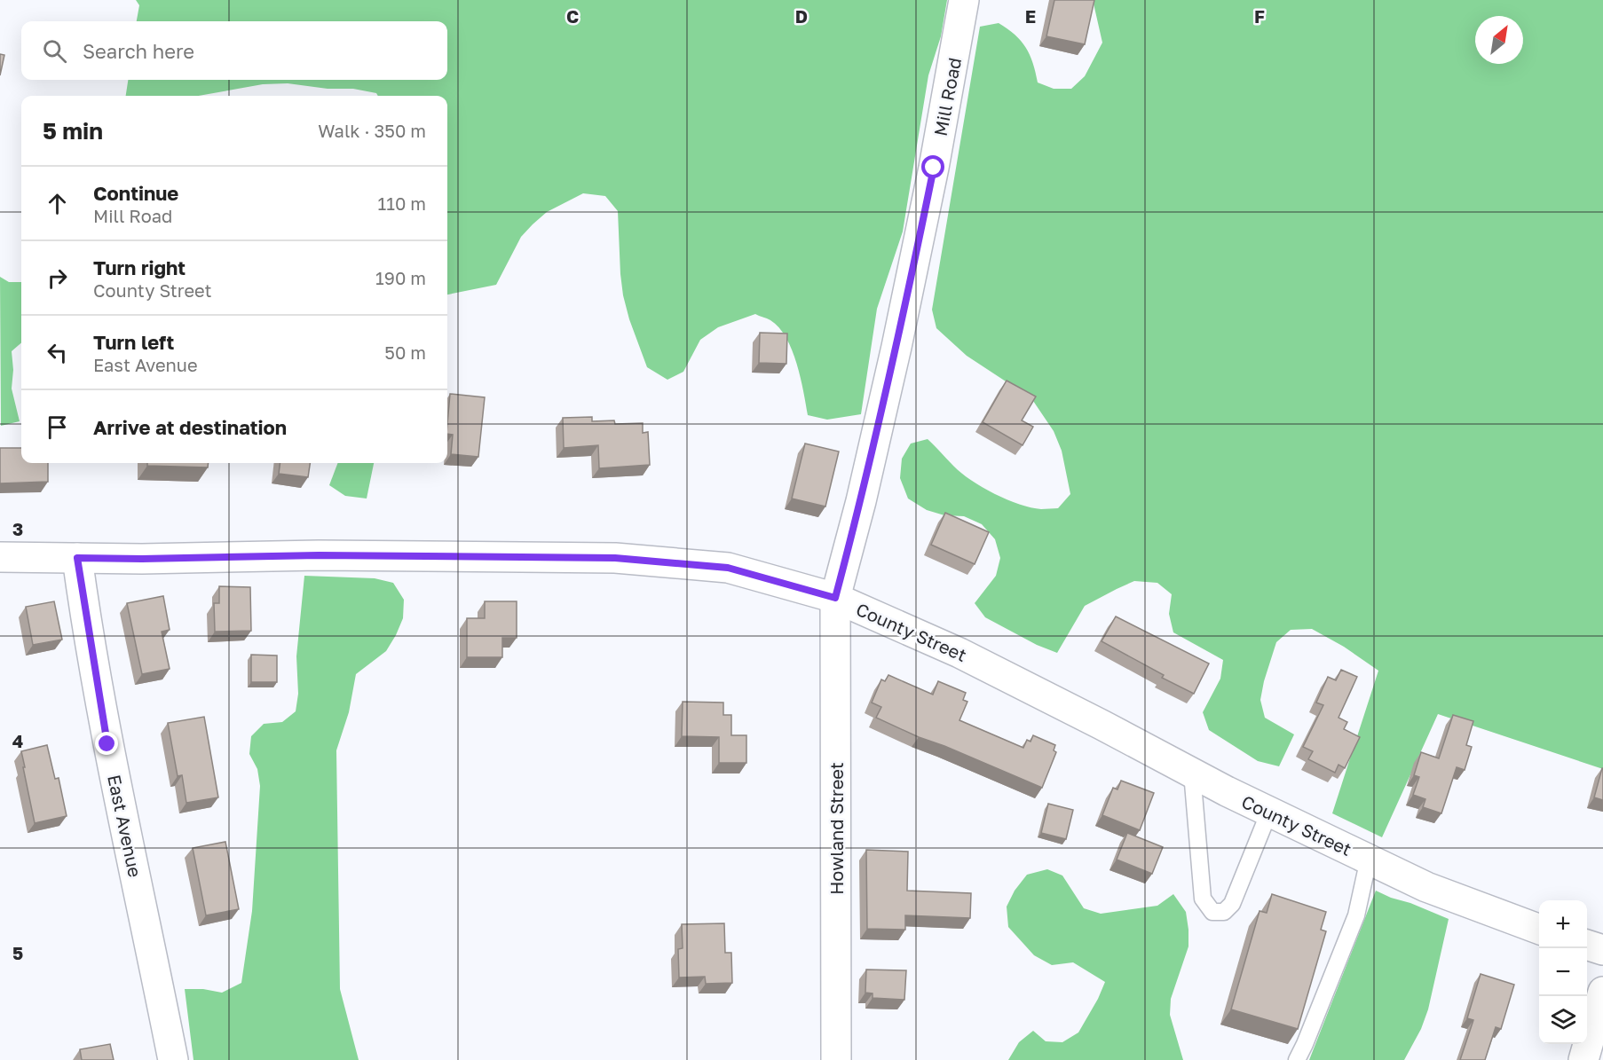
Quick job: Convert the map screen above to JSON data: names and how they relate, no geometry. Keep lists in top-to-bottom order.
{
  "streets": {
    "street": [
      "Mill Road",
      "County Street",
      "East Avenue",
      "Howland Street"
    ]
  },
  "crossings": [
    ["Mill Road", "County Street"],
    ["Mill Road", "Howland Street"],
    ["County Street", "East Avenue"],
    ["County Street", "Howland Street"]
  ],
  "north": "top right",
  "page": {
    "search": "Search here",
    "heading": ["5 min", "Walk · 350 m"],
    "list": [
      ["Continue", "Mill Road", "110 m"],
      ["Turn right", "County Street", "190 m"],
      ["Turn left", "East Avenue", "50 m"],
      "Arrive at destination"
    ],
    "map_buttons": ["+", "−"]
  },
  "grid": {
    "columns": [
      "C",
      "D",
      "E",
      "F"
    ],
    "rows": ["3", "4", "5"]
  }
}
